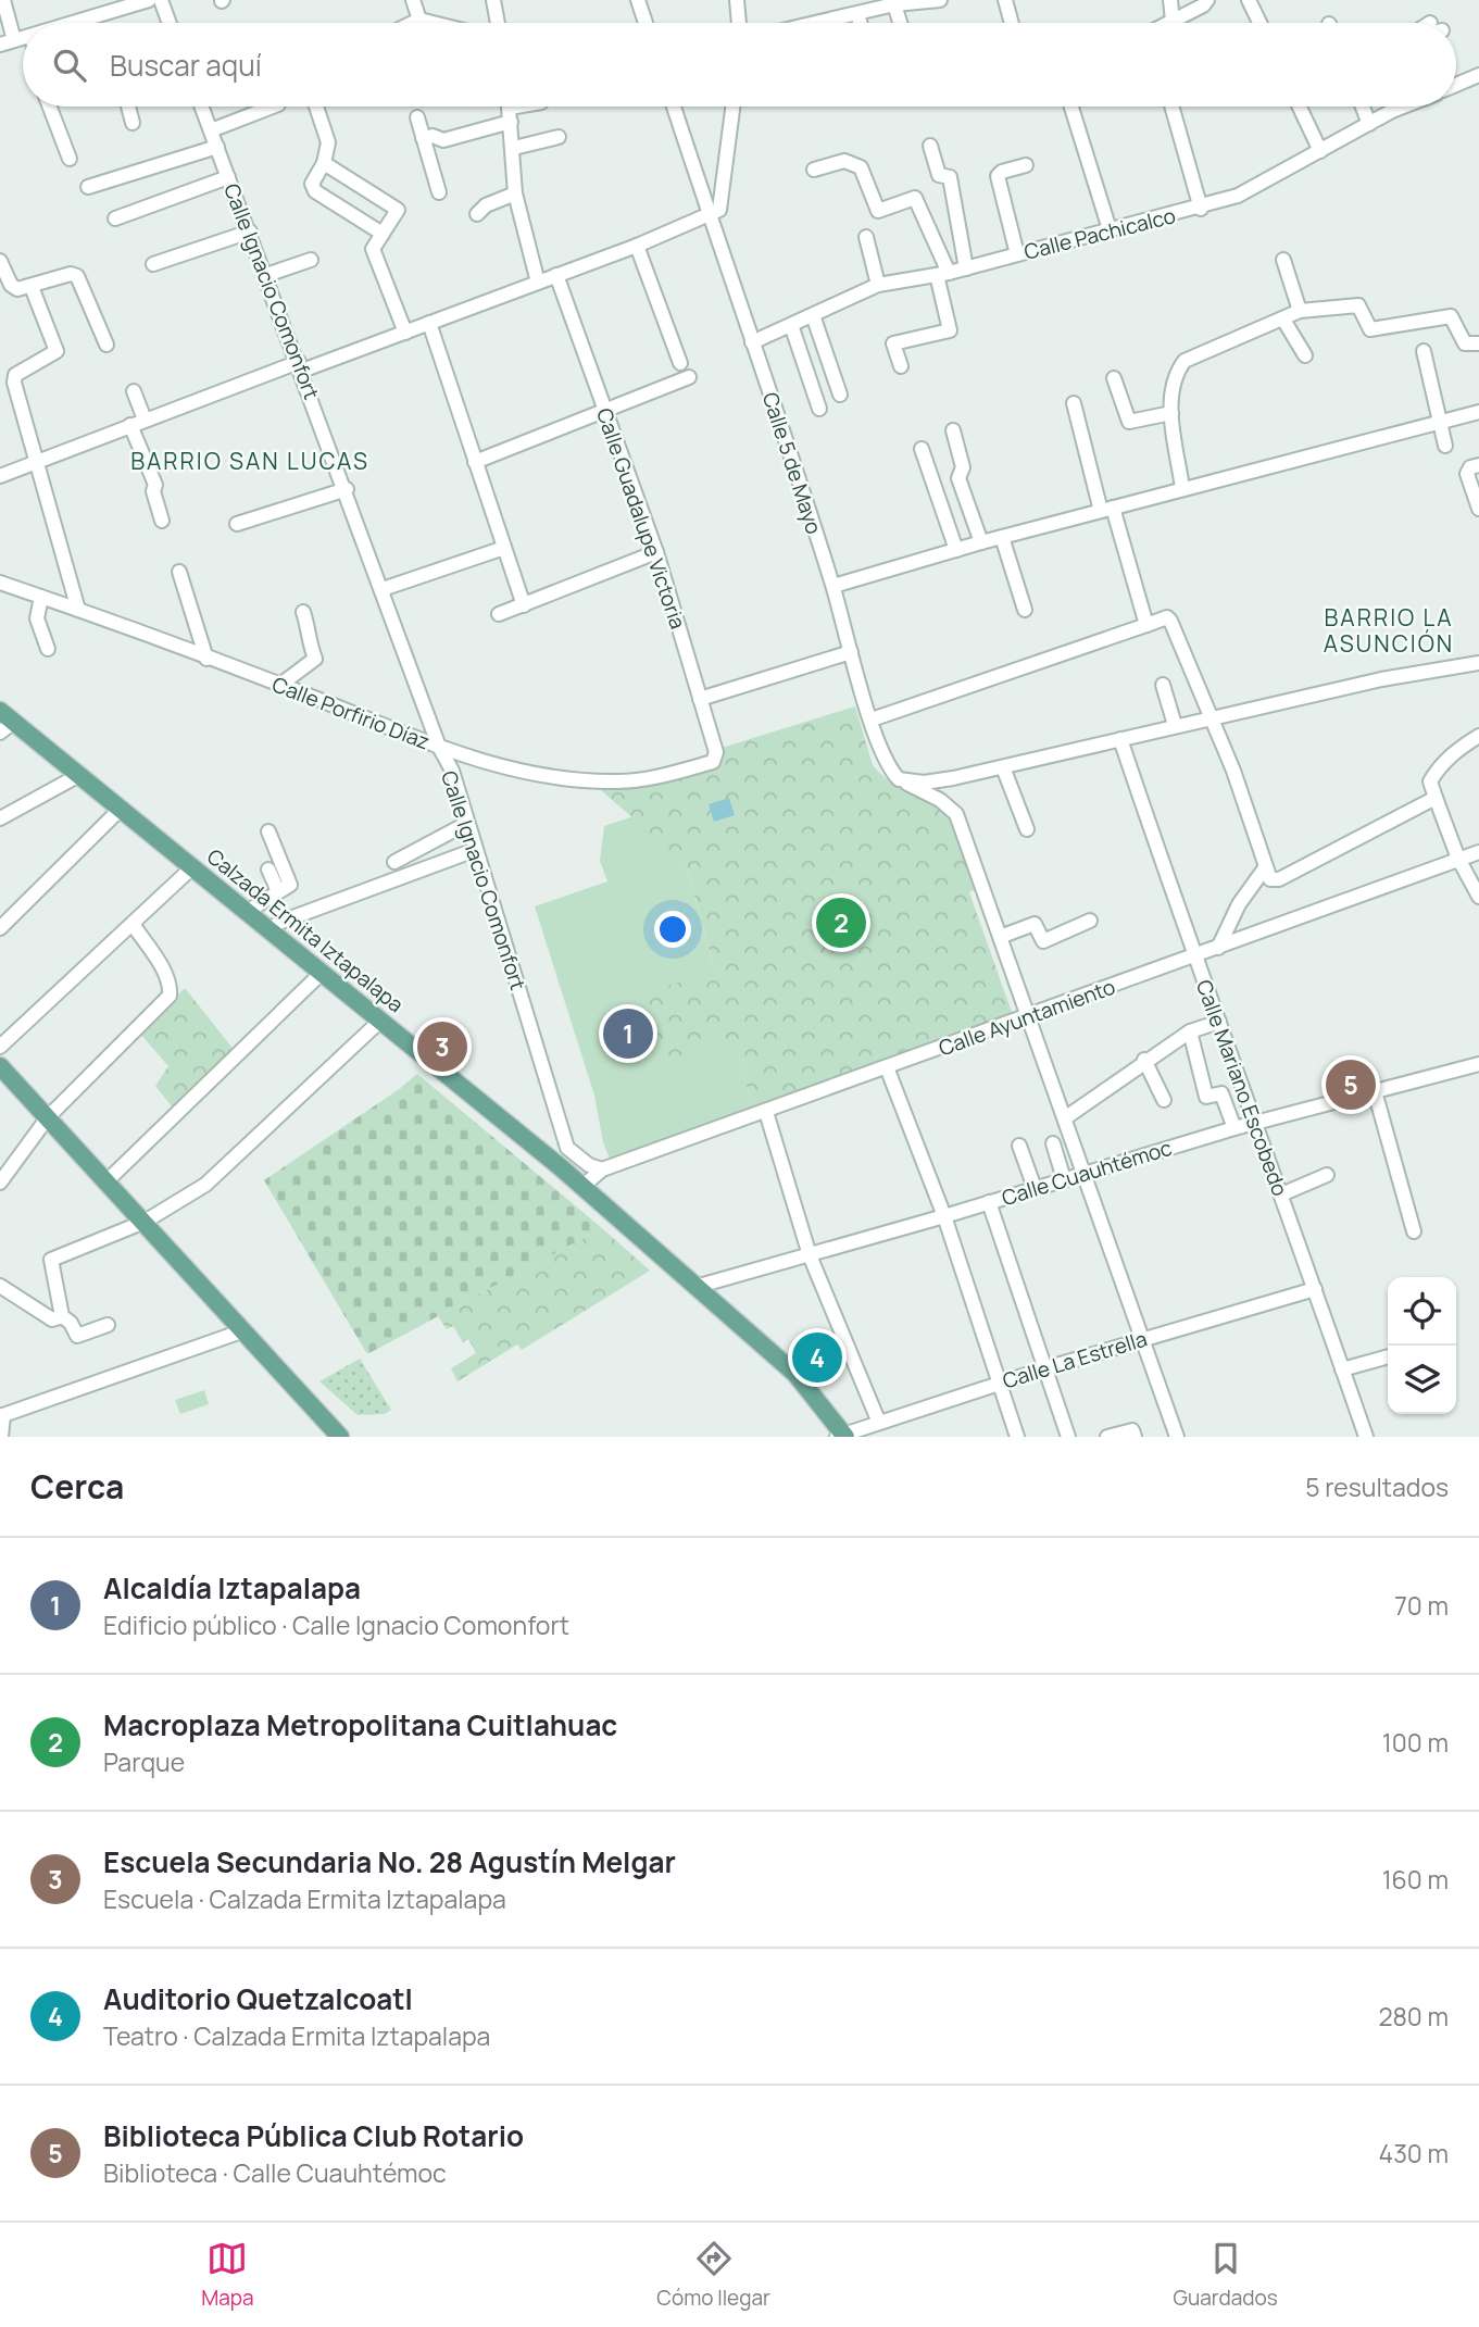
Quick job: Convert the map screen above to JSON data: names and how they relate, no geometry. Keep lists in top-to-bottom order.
{
  "streets": {
    "main road": ["Calzada Ermita Iztapalapa"],
    "street": [
      "Calle Pachicalco",
      "Calle Ignacio Comonfort",
      "Calle 5 de Mayo",
      "Calle Guadalupe Victoria",
      "Calle Porfirio Díaz",
      "Calle Ayuntamiento",
      "Calle Mariano Escobedo",
      "Calle Cuauhtémoc",
      "Calle La Estrella"
    ]
  },
  "crossings": [
    ["Calle Pachicalco", "Calle 5 de Mayo"],
    ["Calle Ignacio Comonfort", "Calle Porfirio Díaz"],
    ["Calle Ignacio Comonfort", "Calzada Ermita Iztapalapa"],
    ["Calle Ignacio Comonfort", "Calle Ayuntamiento"],
    ["Calle Guadalupe Victoria", "Calle Porfirio Díaz"],
    ["Calzada Ermita Iztapalapa", "Calle Cuauhtémoc"],
    ["Calzada Ermita Iztapalapa", "Calle La Estrella"],
    ["Calle Ayuntamiento", "Calle Mariano Escobedo"],
    ["Calle Mariano Escobedo", "Calle Cuauhtémoc"],
    ["Calle Mariano Escobedo", "Calle La Estrella"]
  ],
  "districts": ["BARRIO SAN LUCAS", "BARRIO LA ASUNCIÓN"],
  "page": {
    "search": "Buscar aquí",
    "pins": [
      "2",
      "1",
      "3",
      "5",
      "4"
    ],
    "heading": ["Cerca", "5 resultados"],
    "list": [
      {
        "mark": "1",
        "name": "Alcaldía Iztapalapa",
        "note": "Edificio público · Calle Ignacio Comonfort",
        "value": "70 m"
      },
      {
        "mark": "2",
        "name": "Macroplaza Metropolitana Cuitlahuac",
        "note": "Parque",
        "value": "100 m"
      },
      {
        "mark": "3",
        "name": "Escuela Secundaria No. 28 Agustín Melgar",
        "note": "Escuela · Calzada Ermita Iztapalapa",
        "value": "160 m"
      },
      {
        "mark": "4",
        "name": "Auditorio Quetzalcoatl",
        "note": "Teatro · Calzada Ermita Iztapalapa",
        "value": "280 m"
      },
      {
        "mark": "5",
        "name": "Biblioteca Pública Club Rotario",
        "note": "Biblioteca · Calle Cuauhtémoc",
        "value": "430 m"
      }
    ],
    "nav": ["Mapa", "Cómo llegar", "Guardados"]
  }
}
